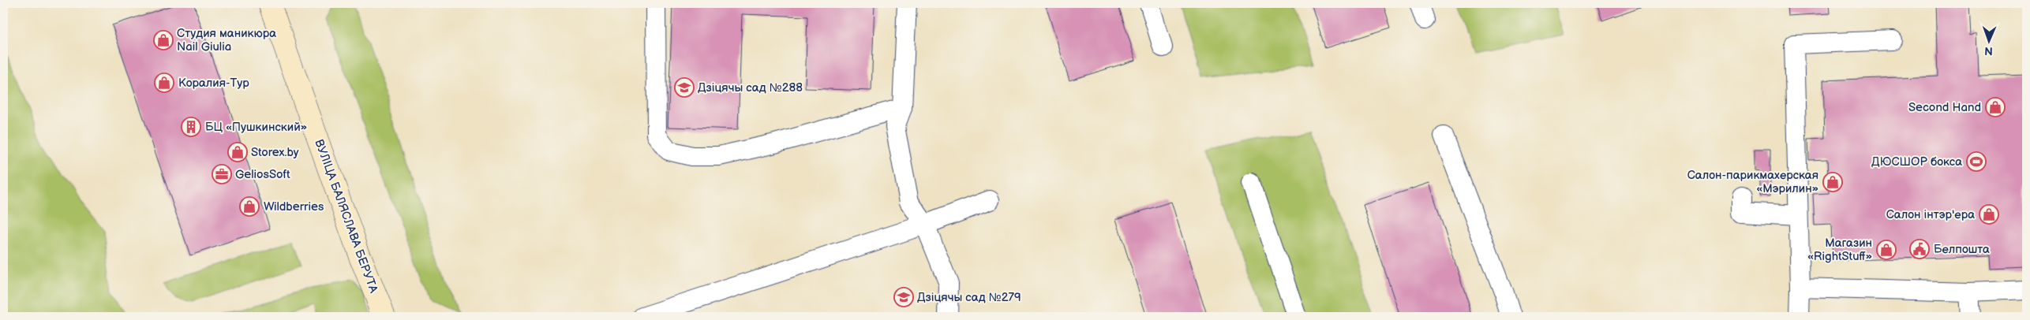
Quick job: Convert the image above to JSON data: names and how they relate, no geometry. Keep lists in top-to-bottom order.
{
  "streets": {
    "street": ["ВУЛІЦА БАЛЯСЛАВА БЕРУТА"]
  },
  "places": {
    "shop": [
      "Студия маникюра Nail Giulia",
      "Коралия-Тур",
      "Second Hand",
      "Storex.by",
      "Салон-парикмахерская «Мэрилин»",
      "Wildberries",
      "Салон інтэр'ера",
      "Магазин «RightStuff»"
    ],
    "school or university": ["Дзіцячы сад №288", "Дзіцячы сад №279"],
    "building": ["БЦ «Пушкинский»"],
    "sports": ["ДЮСШOP бокса"],
    "office": ["GeliosSoft"],
    "public building": ["Белпошта"]
  },
  "north": "bottom"
}
